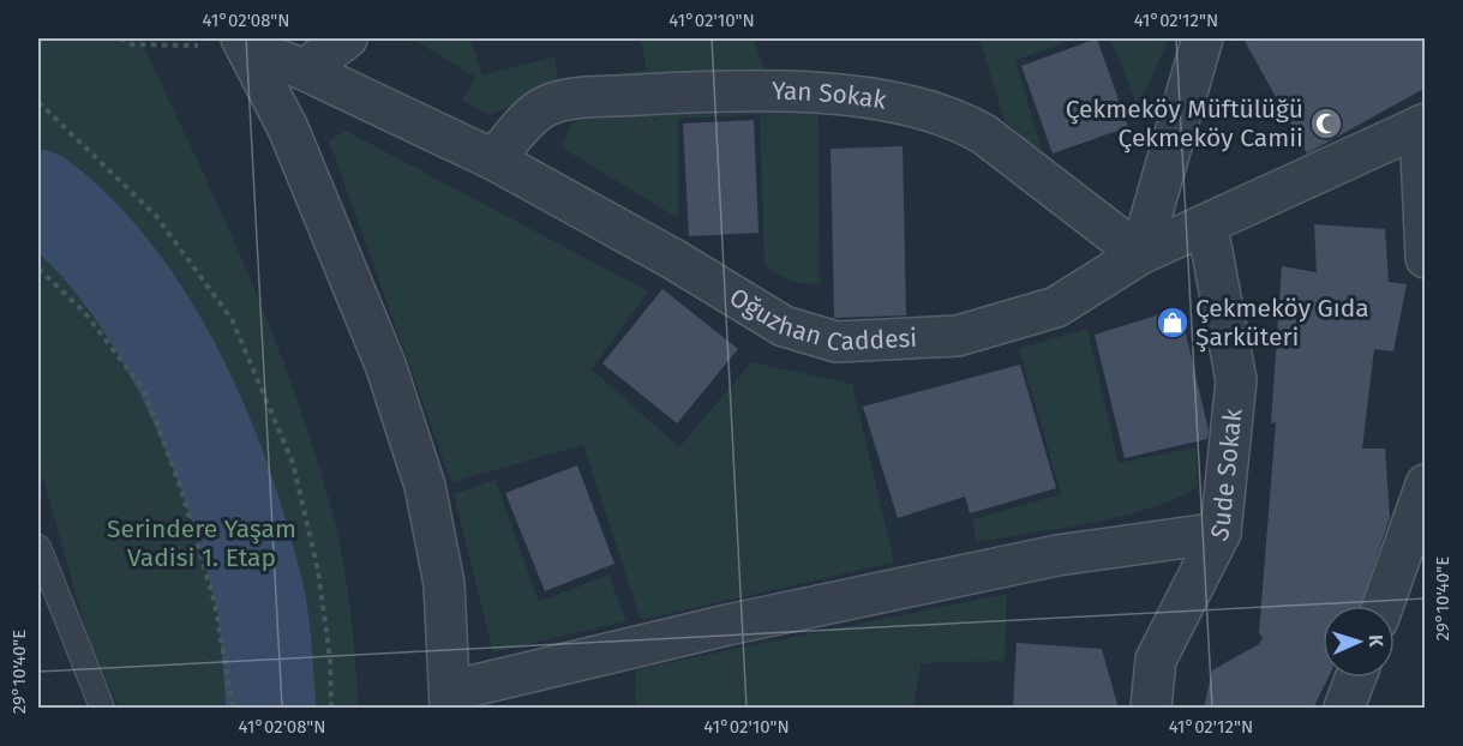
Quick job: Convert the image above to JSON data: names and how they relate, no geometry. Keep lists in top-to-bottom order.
{
  "streets": {
    "street": ["Yan Sokak", "Oğuzhan Caddesi", "Sude Sokak"]
  },
  "crossings": [
    ["Yan Sokak", "Oğuzhan Caddesi"],
    ["Oğuzhan Caddesi", "Sude Sokak"]
  ],
  "parks": ["Serindere Yaşam Vadisi 1. Etap"],
  "places": {
    "mosque": ["Çekmeköy Müftülüğü Çekmeköy Camii"],
    "shop": ["Çekmeköy Gıda Şarküteri"]
  },
  "north": "right",
  "coordinates": [
    "41°02'08\"N",
    "41°02'10\"N",
    "41°02'12\"N",
    "29°10'40\"E"
  ]
}
